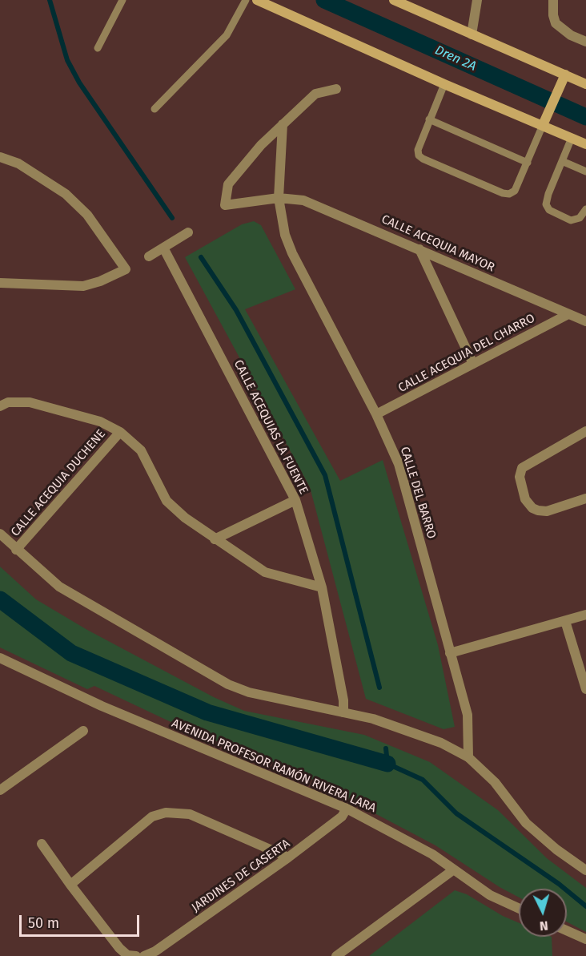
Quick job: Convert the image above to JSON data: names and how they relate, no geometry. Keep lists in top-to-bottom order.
{
  "streets": {
    "street": [
      "CALLE ACEQUIA MAYOR",
      "CALLE ACEQUIA DEL CHARRO",
      "CALLE ACEQUIAS LA FUENTE",
      "CALLE ACEQUIA DUCHENE",
      "CALLE DEL BARRO",
      "AVENIDA PROFESOR RAMÓN RIVERA LARA",
      "JARDINES DE CASERTA"
    ]
  },
  "crossings": [
    ["CALLE ACEQUIA MAYOR", "CALLE ACEQUIA DEL CHARRO"],
    ["CALLE ACEQUIA MAYOR", "CALLE DEL BARRO"],
    ["CALLE ACEQUIA DEL CHARRO", "CALLE DEL BARRO"],
    ["AVENIDA PROFESOR RAMÓN RIVERA LARA", "JARDINES DE CASERTA"]
  ],
  "water": ["Dren 2A"],
  "scale_bar": "50 m",
  "north": "bottom"
}
